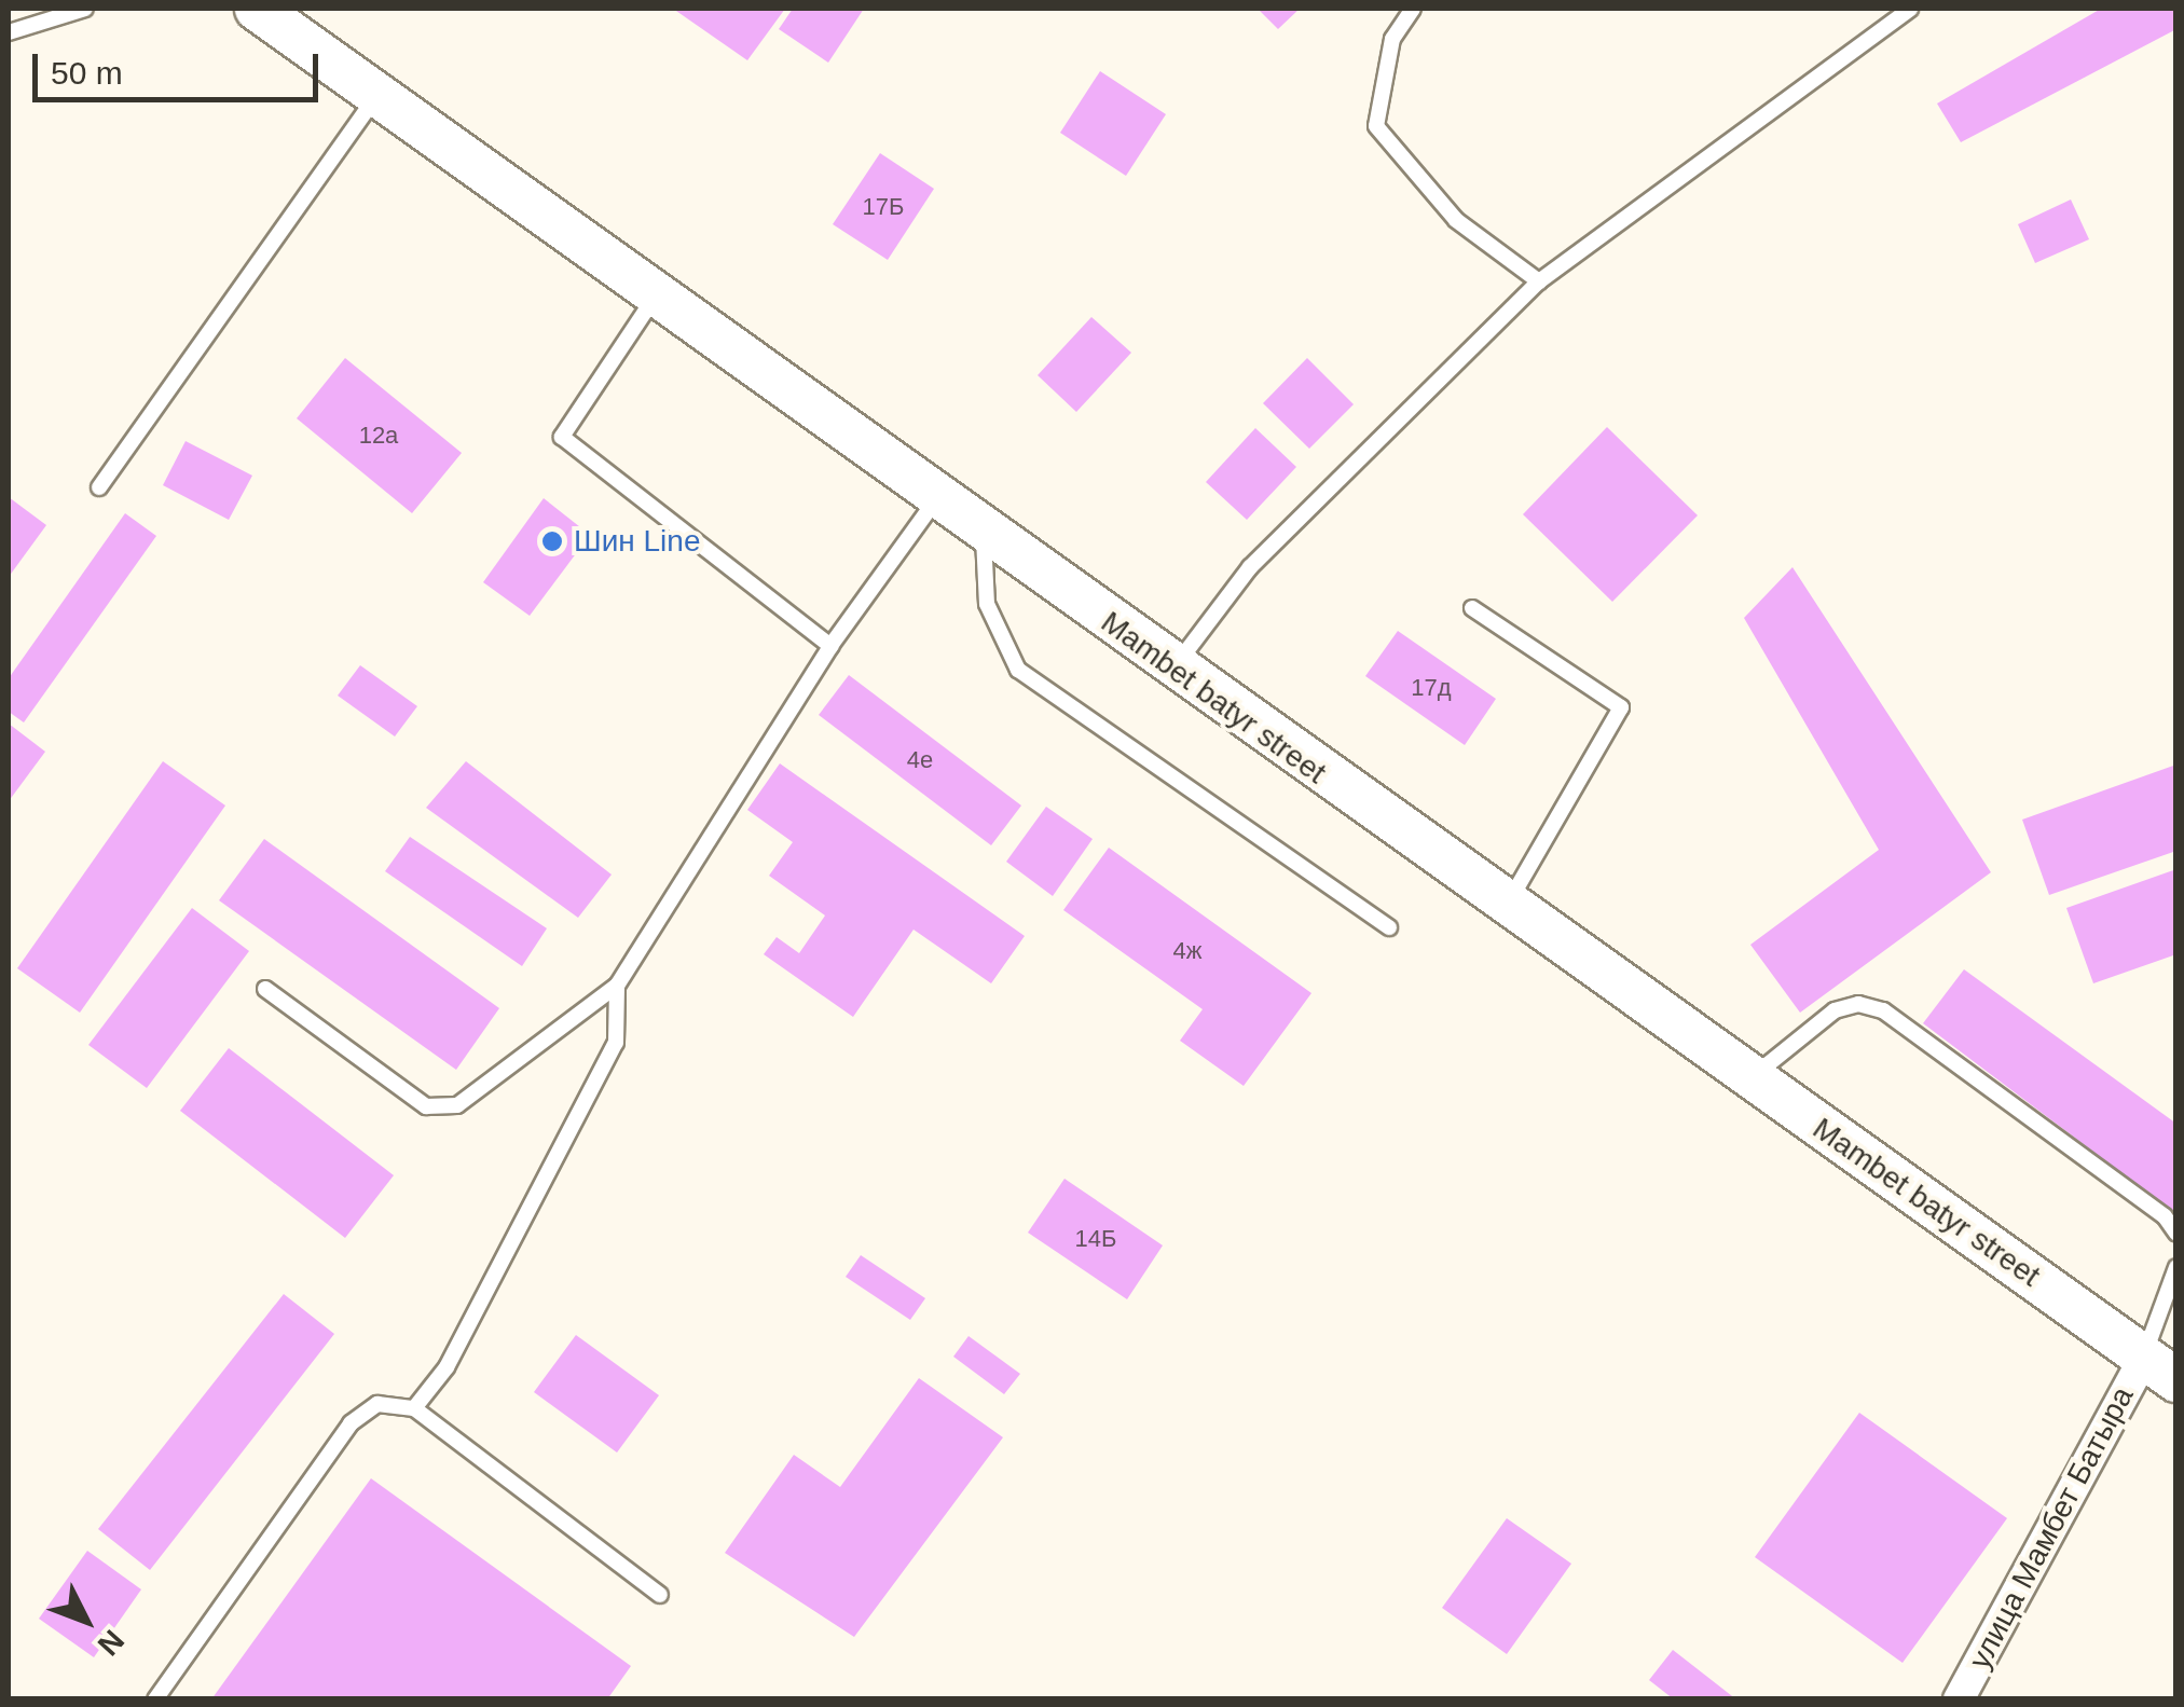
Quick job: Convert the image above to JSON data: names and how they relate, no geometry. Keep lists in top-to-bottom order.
{
  "streets": {
    "main road": ["Mambet batyr street"],
    "street": ["улица Мамбет Батыра"]
  },
  "crossings": [
    ["Mambet batyr street", "улица Мамбет Батыра"]
  ],
  "places": ["Шин Line"],
  "house_numbers": [
    "17Б",
    "12а",
    "17д",
    "4е",
    "4ж",
    "14Б"
  ],
  "scale_bar": "50 m",
  "north": "bottom right"
}
